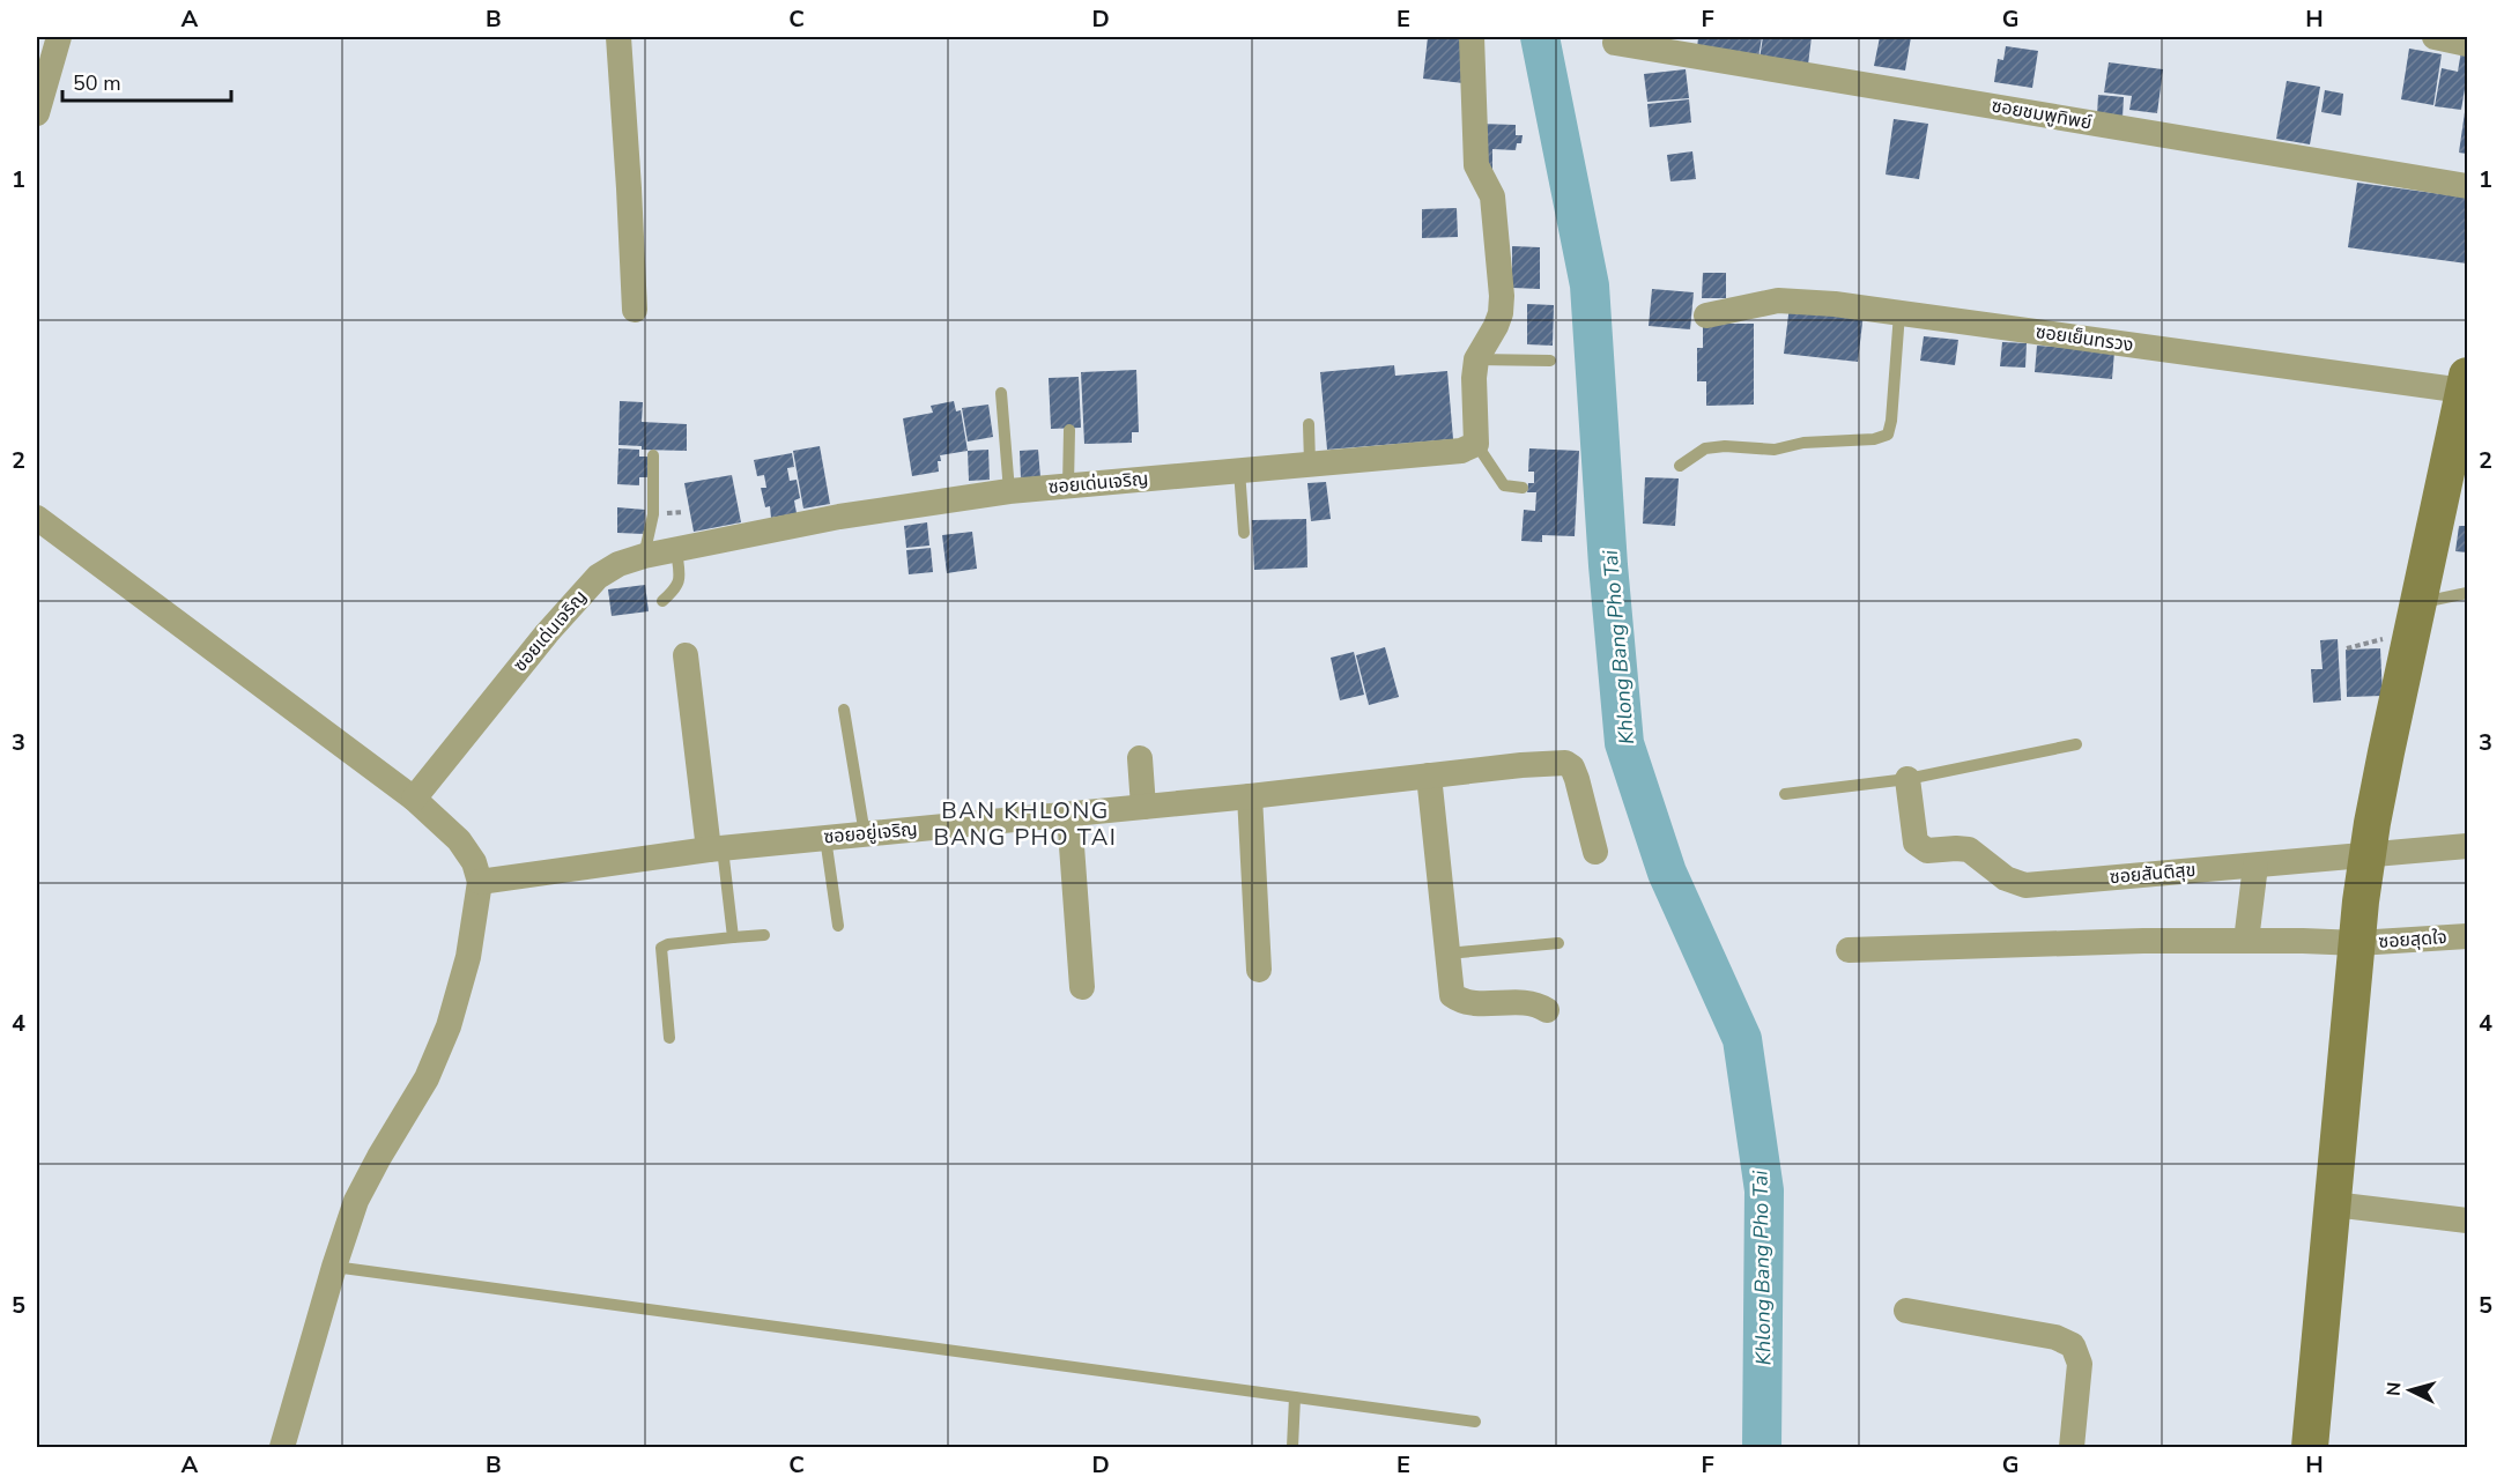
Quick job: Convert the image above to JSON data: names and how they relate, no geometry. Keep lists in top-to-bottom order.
{
  "streets": {
    "street": [
      "ซอยชมพูทิพย์",
      "ซอยเย็นทรวง",
      "ซอยเด่นเจริญ",
      "ซอยอยู่เจริญ",
      "ซอยสันติสุข",
      "ซอยสุดใจ"
    ]
  },
  "districts": ["BAN KHLONG BANG PHO TAI"],
  "water": ["Khlong Bang Pho Tai"],
  "scale_bar": "50 m",
  "north": "left",
  "grid": {
    "columns": [
      "A",
      "B",
      "C",
      "D",
      "E",
      "F",
      "G",
      "H"
    ],
    "rows": [
      "1",
      "2",
      "3",
      "4",
      "5"
    ]
  }
}
